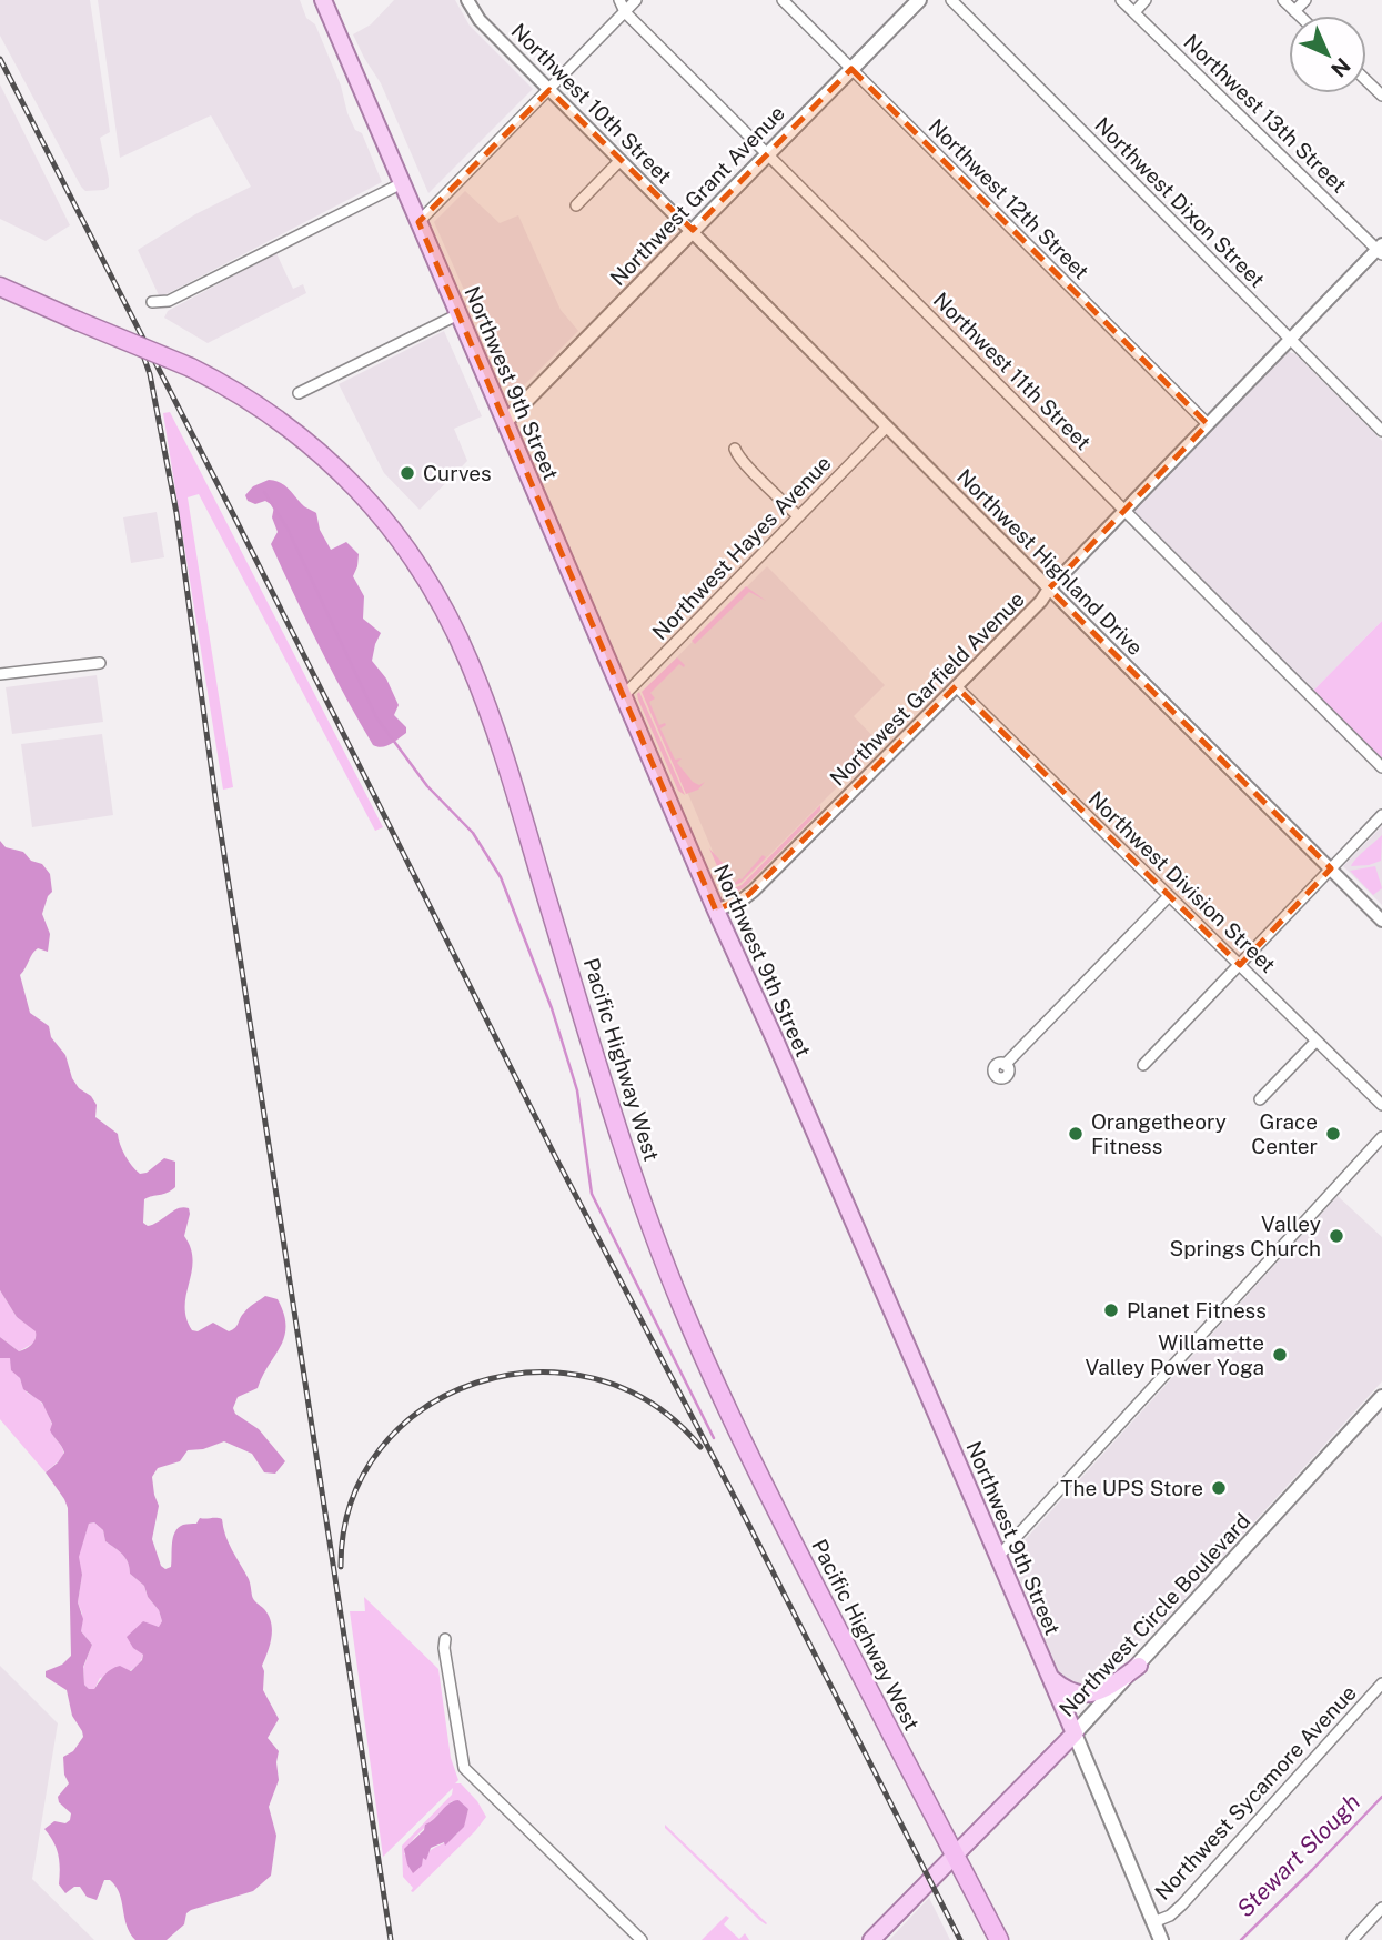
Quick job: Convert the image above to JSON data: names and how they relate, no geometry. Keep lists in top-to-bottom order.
{
  "streets": {
    "highway": ["Pacific Highway West"],
    "main road": ["Northwest Grant Avenue", "Northwest 9th Street", "Northwest Circle Boulevard"],
    "street": [
      "Northwest 10th Street",
      "Northwest 13th Street",
      "Northwest 12th Street",
      "Northwest Dixon Street",
      "Northwest 11th Street",
      "Northwest Hayes Avenue",
      "Northwest Highland Drive",
      "Northwest Garfield Avenue",
      "Northwest Division Street",
      "Northwest Sycamore Avenue"
    ]
  },
  "crossings": [
    ["Northwest 10th Street", "Northwest Grant Avenue"],
    ["Northwest 10th Street", "Northwest Highland Drive"],
    ["Northwest 13th Street", "Northwest Garfield Avenue"],
    ["Northwest Grant Avenue", "Northwest 12th Street"],
    ["Northwest Grant Avenue", "Northwest 11th Street"],
    ["Northwest Grant Avenue", "Northwest 9th Street"],
    ["Northwest Grant Avenue", "Northwest Highland Drive"],
    ["Northwest 12th Street", "Northwest Garfield Avenue"],
    ["Northwest Dixon Street", "Northwest Garfield Avenue"],
    ["Northwest 11th Street", "Northwest Garfield Avenue"],
    ["Northwest 9th Street", "Northwest Hayes Avenue"],
    ["Northwest 9th Street", "Northwest Garfield Avenue"],
    ["Northwest 9th Street", "Northwest Circle Boulevard"],
    ["Northwest 9th Street", "Northwest Sycamore Avenue"],
    ["Northwest Hayes Avenue", "Northwest Highland Drive"],
    ["Northwest Highland Drive", "Northwest Garfield Avenue"],
    ["Northwest Garfield Avenue", "Northwest Division Street"],
    ["Pacific Highway West", "Northwest Circle Boulevard"]
  ],
  "water": ["Stewart Slough"],
  "places": [
    "Curves",
    "Orangetheory Fitness",
    "Grace Center",
    "Valley Springs Church",
    "Planet Fitness",
    "Willamette Valley Power Yoga",
    "The UPS Store"
  ],
  "north": "bottom right"
}
